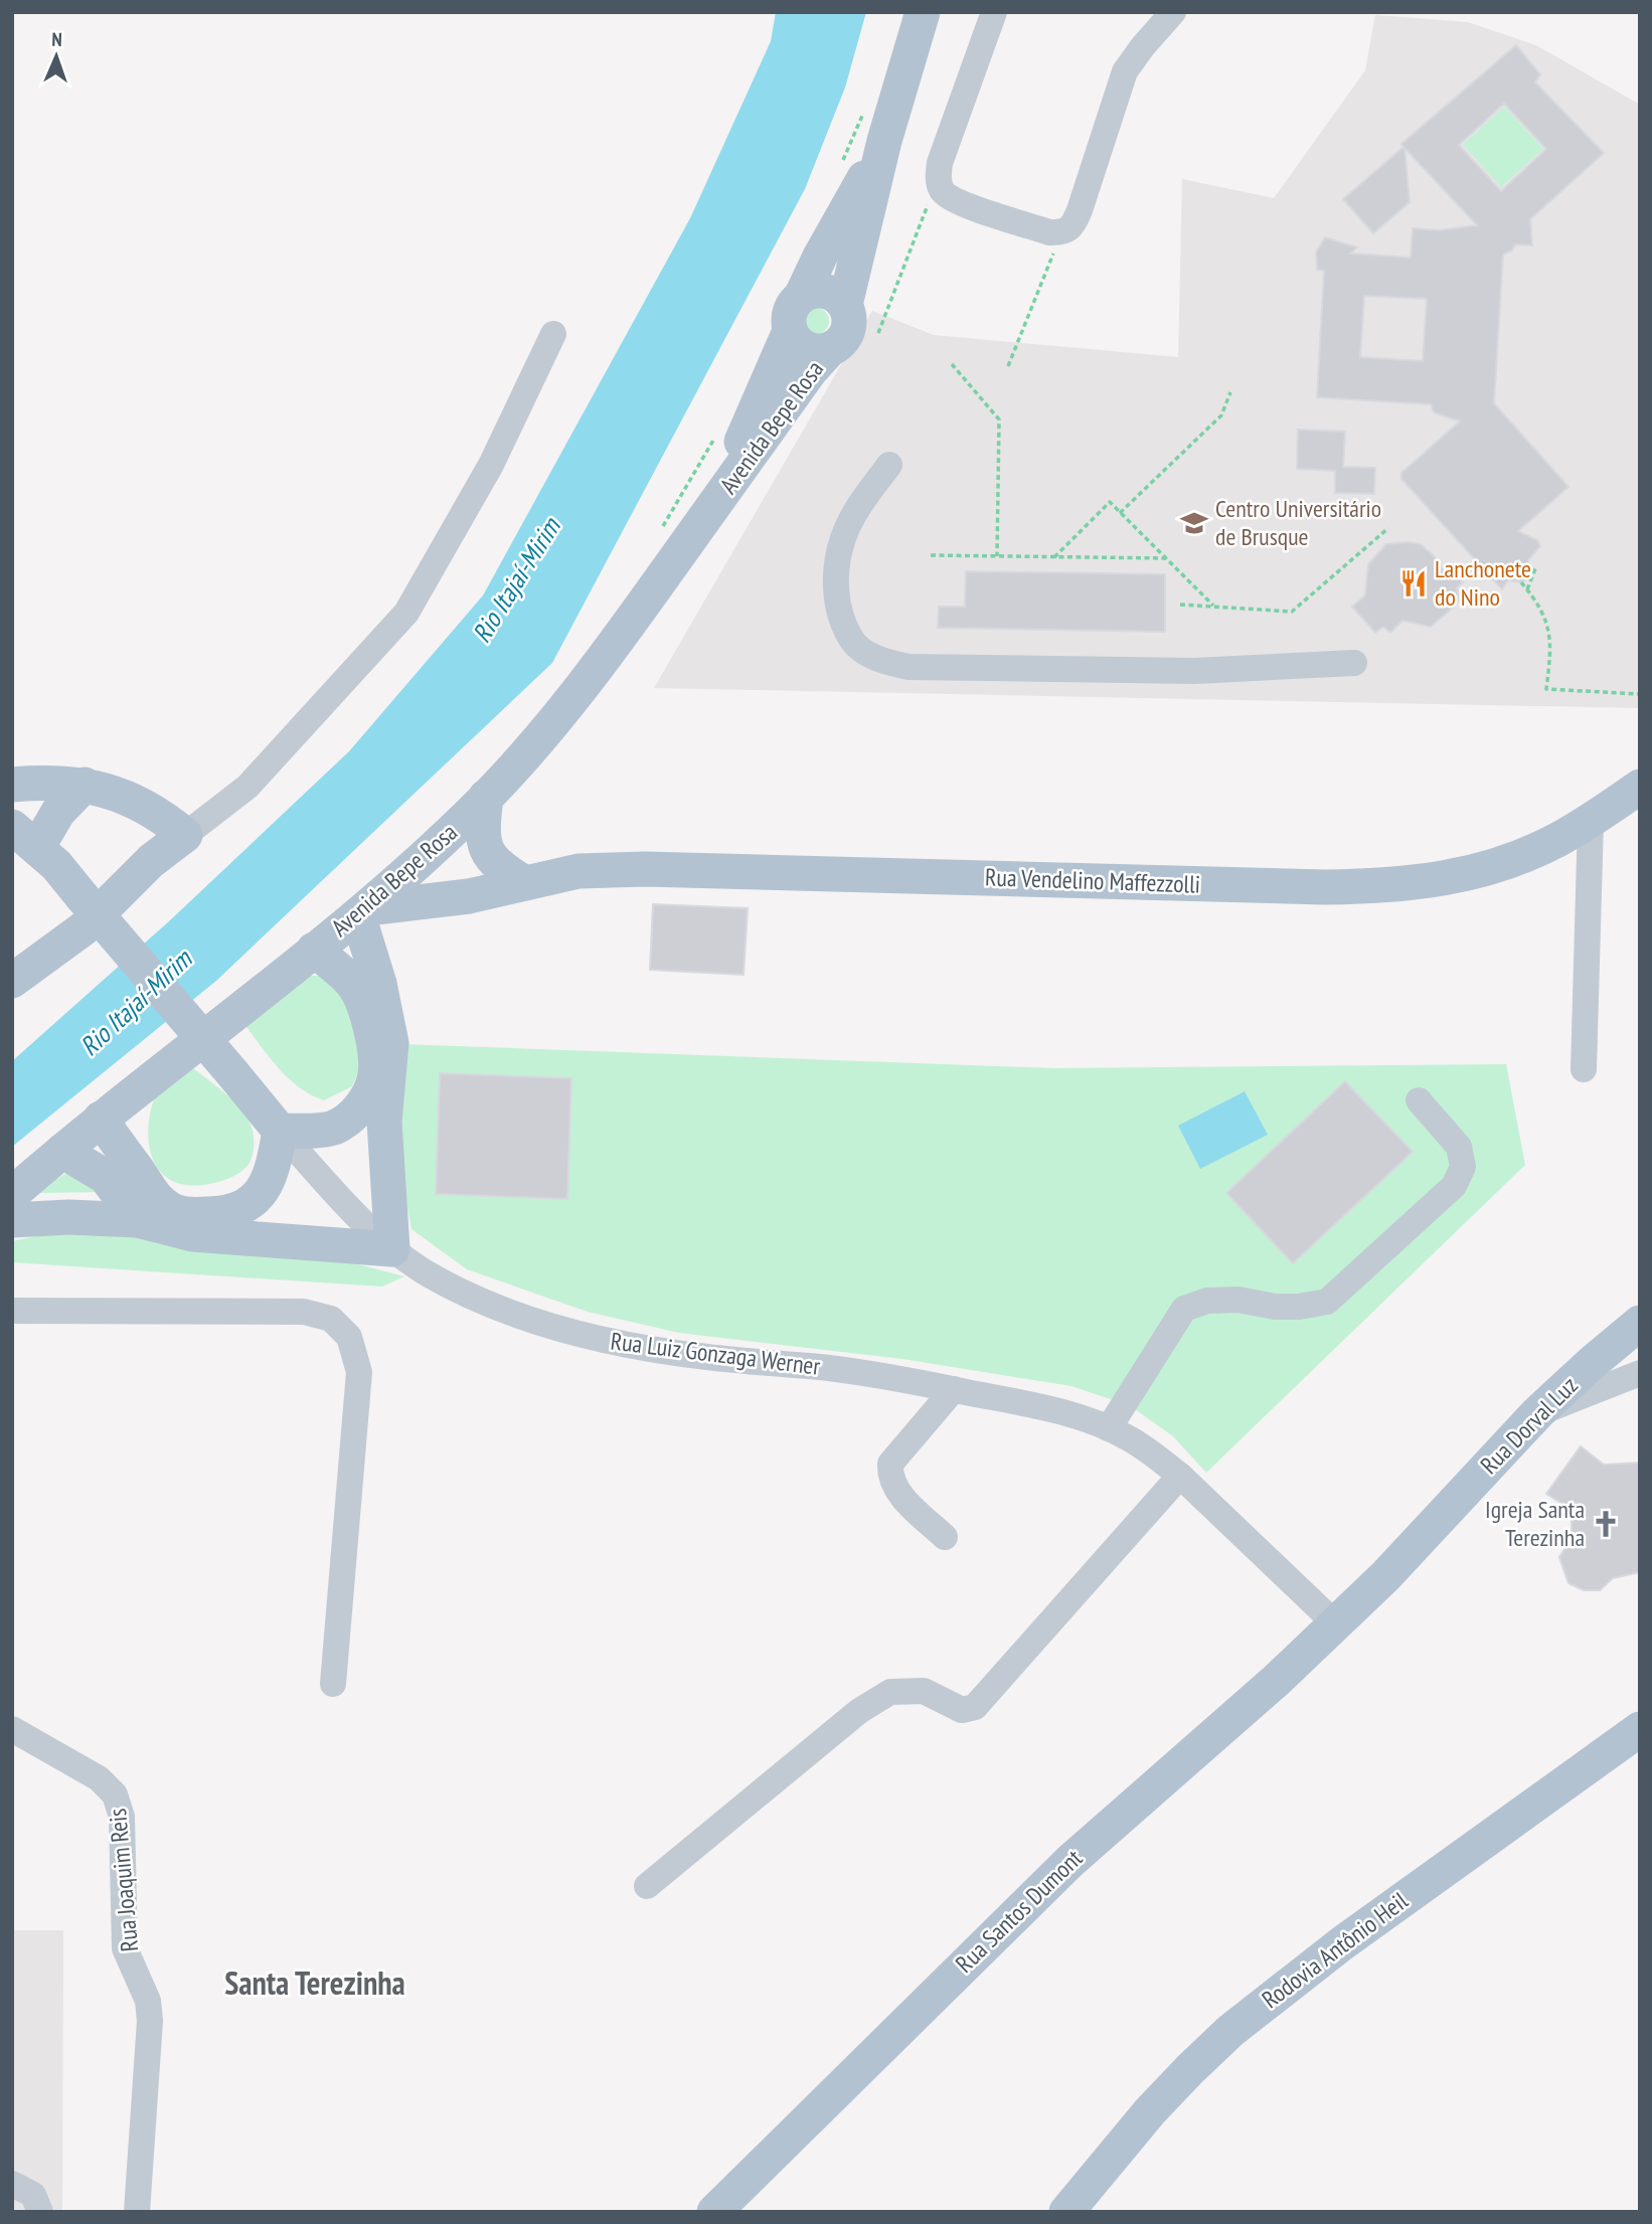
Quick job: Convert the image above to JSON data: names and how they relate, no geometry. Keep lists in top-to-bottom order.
{
  "streets": {
    "main road": [
      "Avenida Bepe Rosa",
      "Rua Vendelino Maffezzolli",
      "Rua Luiz Gonzaga Werner",
      "Rua Dorval Luz",
      "Rua Santos Dumont",
      "Rodovia Antônio Heil"
    ],
    "street": ["Rua Joaquim Reis"]
  },
  "crossings": [
    ["Avenida Bepe Rosa", "Rua Vendelino Maffezzolli"],
    ["Rua Luiz Gonzaga Werner", "Rua Dorval Luz"],
    ["Rua Luiz Gonzaga Werner", "Rua Santos Dumont"],
    ["Rua Dorval Luz", "Rua Santos Dumont"]
  ],
  "districts": ["Santa Terezinha"],
  "water": ["Rio Itajaí-Mirim"],
  "places": {
    "school or university": ["Centro Universitário de Brusque"],
    "restaurant": ["Lanchonete do Nino"],
    "church": ["Igreja Santa Terezinha"]
  },
  "north": "top"
}
